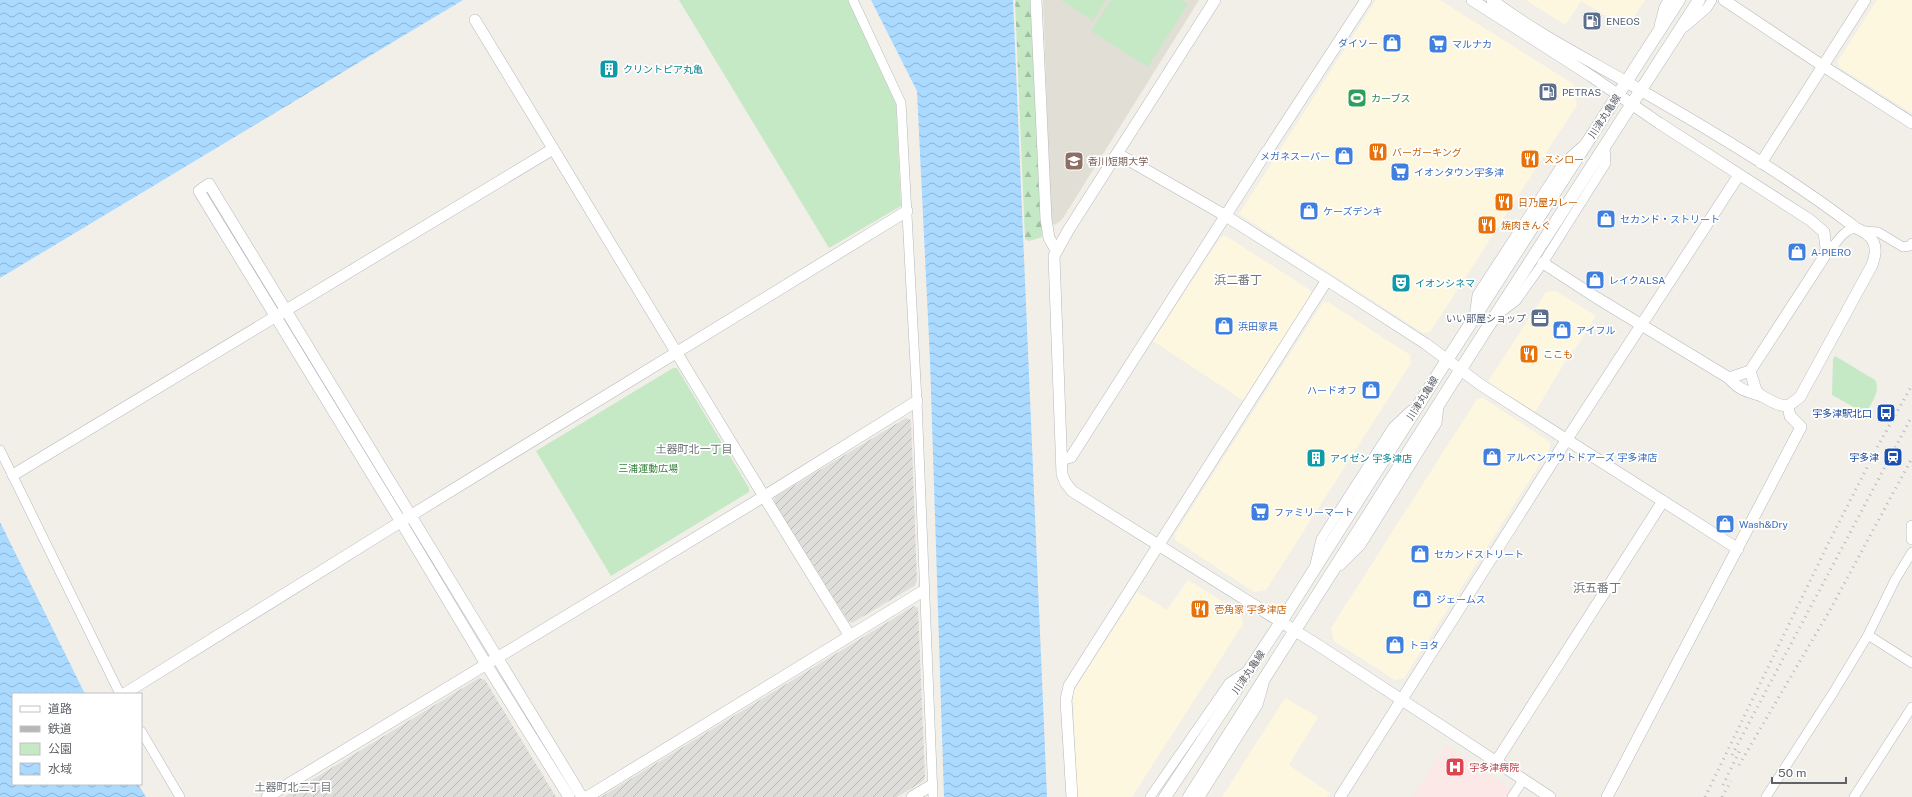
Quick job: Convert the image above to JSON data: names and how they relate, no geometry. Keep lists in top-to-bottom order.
{
  "streets": {
    "main road": ["川津丸亀線"]
  },
  "districts": [
    "浜二番丁",
    "土器町北一丁目",
    "浜五番丁",
    "土器町北二丁目"
  ],
  "parks": ["三浦運動広場"],
  "places": {
    "fuel station": ["ENEOS", "PETRAS"],
    "shop": [
      "ダイソー",
      "メガネスーパー",
      "ケーズデンキ",
      "セカンド・ストリート",
      "A-PIERO",
      "レイクALSA",
      "浜田家具",
      "アイフル",
      "ハードオフ",
      "アルペンアウトドアーズ 宇多津店",
      "Wash&Dry",
      "セカンドストリート",
      "ジェームス",
      "トヨタ"
    ],
    "supermarket": ["マルナカ", "イオンタウン宇多津", "ファミリーマート"],
    "building": ["クリントピア丸亀", "アイゼン 宇多津店"],
    "sports": ["カーブス"],
    "restaurant": [
      "バーガーキング",
      "スシロー",
      "日乃屋カレー",
      "焼肉きんぐ",
      "ここも",
      "壱角家 宇多津店"
    ],
    "school or university": ["香川短期大学"],
    "theatre": ["イオンシネマ"],
    "office": ["いい部屋ショップ"],
    "bus stop": ["宇多津駅北口"],
    "station": ["宇多津"],
    "hospital": ["宇多津病院"]
  },
  "legend": [
    "道路",
    "鉄道",
    "公園",
    "水域"
  ],
  "scale_bar": "50 m"
}
